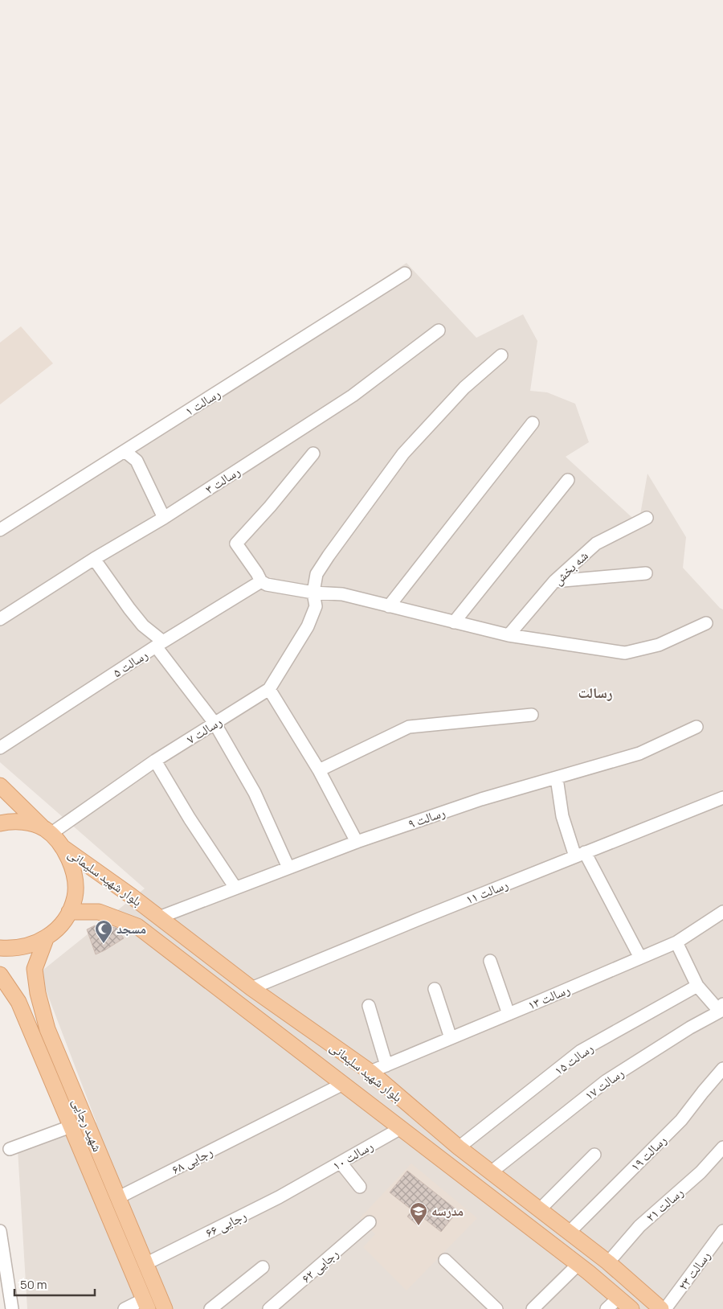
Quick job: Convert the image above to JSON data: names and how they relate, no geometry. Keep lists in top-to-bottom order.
{
  "streets": {
    "main road": ["بلوار شهید سلیمانی", "شهید رجایی"],
    "street": [
      "رسالت ۱",
      "رسالت ۳",
      "شه بخش",
      "رسالت ۵",
      "رسالت ۷",
      "رسالت ۹",
      "رسالت ۱۱",
      "رسالت ۱۳",
      "رسالت ۱۵",
      "رسالت ۱۷",
      "رسالت ۱۹",
      "رسالت ۱۰",
      "رجایی ۶۸",
      "رسالت ۲۱",
      "رجایی ۶۶",
      "رجایی ۶۲",
      "رسالت ۲۳"
    ]
  },
  "crossings": [
    ["رسالت ۹", "بلوار شهید سلیمانی"],
    ["بلوار شهید سلیمانی", "رسالت ۱۱"],
    ["بلوار شهید سلیمانی", "رسالت ۱۳"],
    ["بلوار شهید سلیمانی", "رسالت ۱۵"],
    ["بلوار شهید سلیمانی", "رسالت ۱۷"],
    ["بلوار شهید سلیمانی", "رسالت ۱۹"],
    ["بلوار شهید سلیمانی", "رسالت ۱۰"],
    ["بلوار شهید سلیمانی", "رجایی ۶۸"],
    ["بلوار شهید سلیمانی", "رسالت ۲۱"],
    ["شهید رجایی", "رجایی ۶۸"],
    ["شهید رجایی", "رجایی ۶۶"],
    ["رسالت ۱۰", "رجایی ۶۶"]
  ],
  "districts": ["رسالت"],
  "places": {
    "mosque": ["مسجد"],
    "school or university": ["مدرسه"]
  },
  "scale_bar": "50 m"
}
